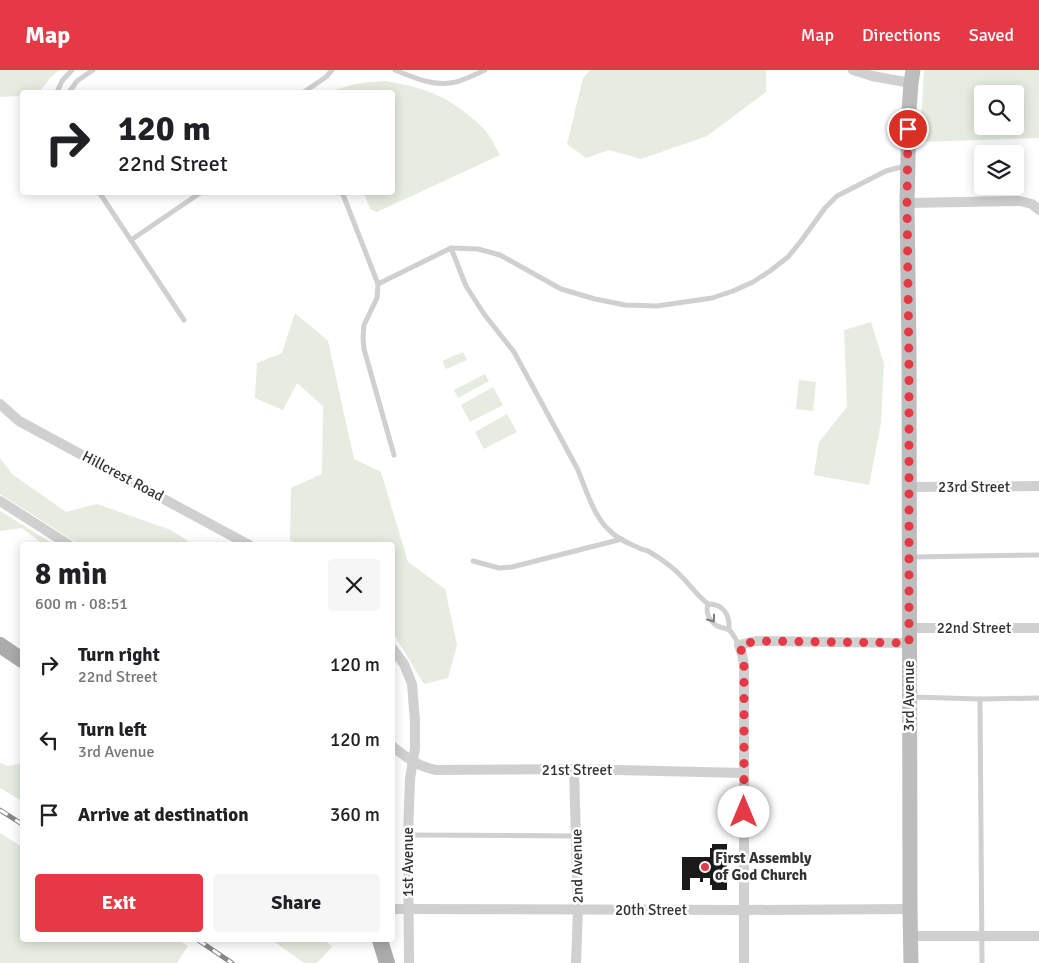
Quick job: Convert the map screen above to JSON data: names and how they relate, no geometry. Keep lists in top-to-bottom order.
{
  "streets": {
    "street": [
      "Hillcrest Road",
      "23rd Street",
      "22nd Street",
      "3rd Avenue",
      "21st Street",
      "1st Avenue",
      "2nd Avenue",
      "20th Street"
    ]
  },
  "crossings": [
    ["23rd Street", "3rd Avenue"],
    ["22nd Street", "3rd Avenue"],
    ["3rd Avenue", "20th Street"],
    ["21st Street", "1st Avenue"],
    ["21st Street", "2nd Avenue"],
    ["1st Avenue", "20th Street"],
    ["2nd Avenue", "20th Street"]
  ],
  "places": ["First Assembly of God Church"],
  "page": {
    "header": "Map",
    "nav": ["Map", "Directions", "Saved"],
    "turn": ["120 m", "22nd Street"],
    "heading": ["8 min", "600 m · 08:51"],
    "list": [
      {
        "name": "Turn right",
        "note": "22nd Street",
        "value": "120 m"
      },
      {
        "name": "Turn left",
        "note": "3rd Avenue",
        "value": "120 m"
      },
      {
        "name": "Arrive at destination",
        "value": "360 m"
      }
    ],
    "buttons": ["Exit", "Share"]
  }
}
